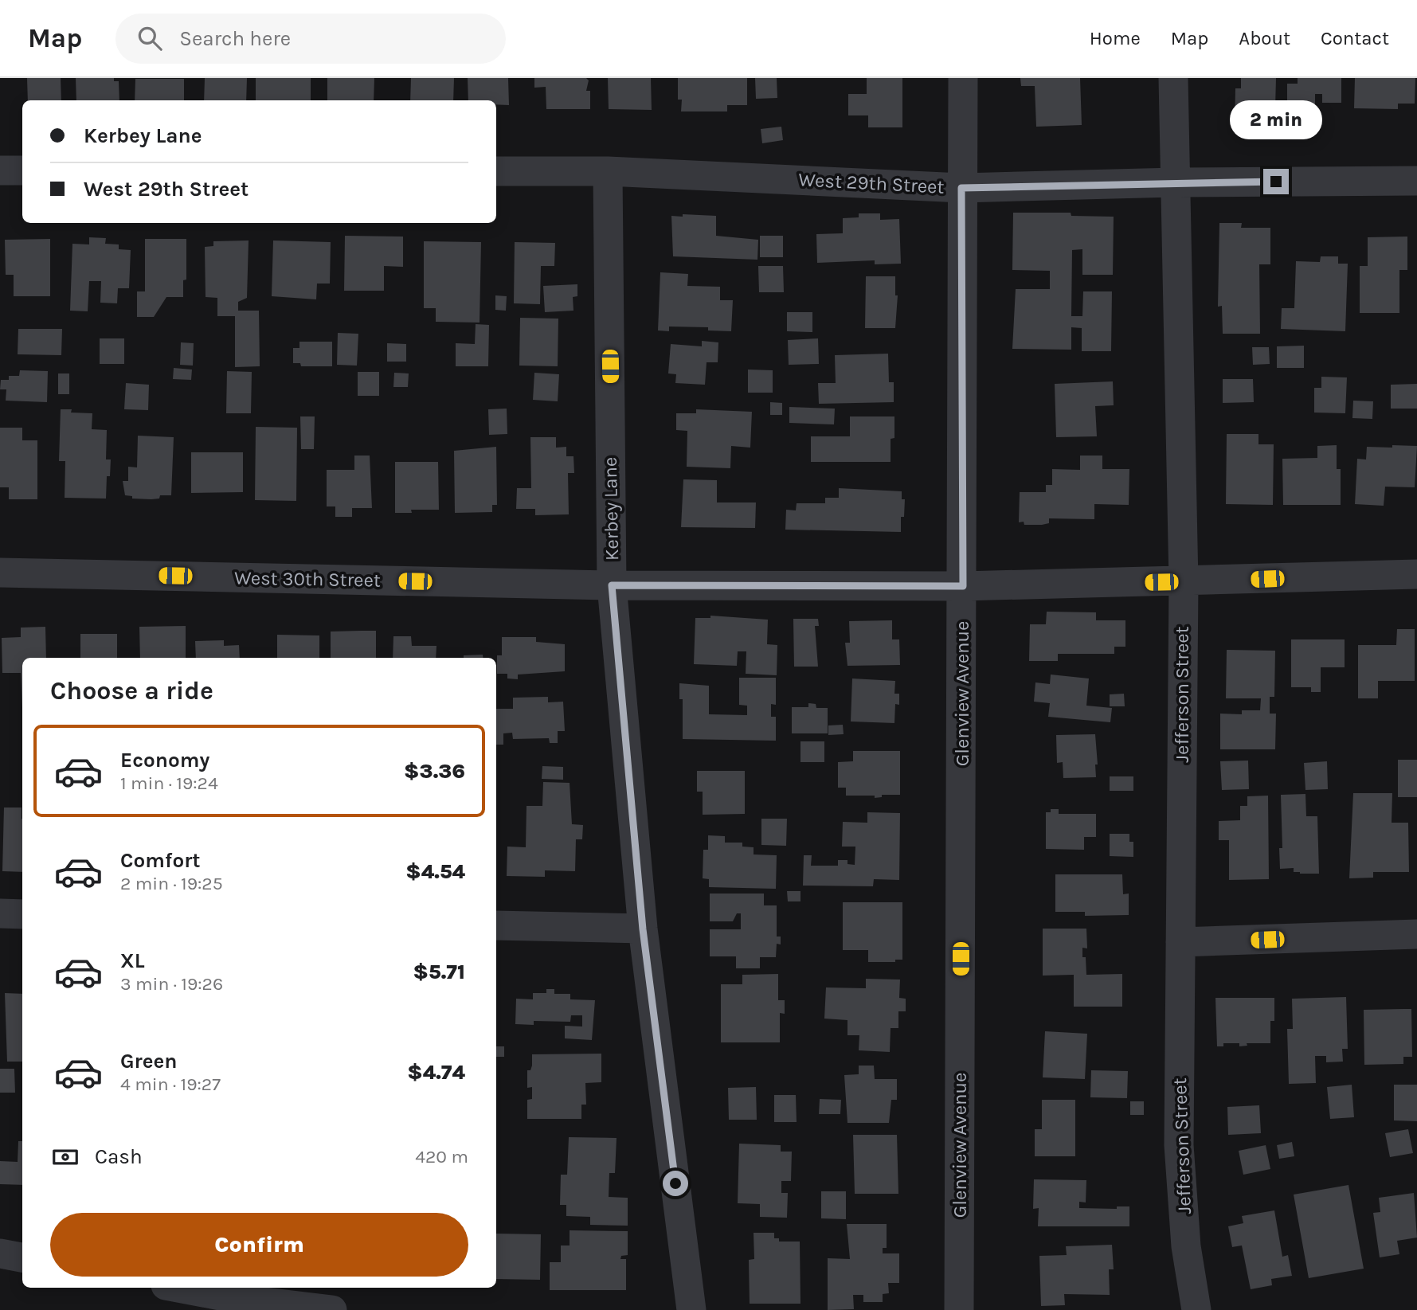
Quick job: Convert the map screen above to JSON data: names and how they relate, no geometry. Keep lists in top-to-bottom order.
{
  "streets": {
    "street": [
      "West 29th Street",
      "Kerbey Lane",
      "West 30th Street",
      "Glenview Avenue",
      "Jefferson Street"
    ]
  },
  "crossings": [
    ["West 29th Street", "Kerbey Lane"],
    ["West 29th Street", "Glenview Avenue"],
    ["West 29th Street", "Jefferson Street"],
    ["Kerbey Lane", "West 30th Street"],
    ["West 30th Street", "Glenview Avenue"],
    ["West 30th Street", "Jefferson Street"]
  ],
  "page": {
    "header": "Map",
    "search": "Search here",
    "nav": [
      "Home",
      "Map",
      "About",
      "Contact"
    ],
    "bubble": "2 min",
    "banner": ["Kerbey Lane", "West 29th Street"],
    "heading": "Choose a ride",
    "list": [
      {
        "name": "Economy",
        "note": "1 min · 19:24",
        "value": "$3.36"
      },
      {
        "name": "Comfort",
        "note": "2 min · 19:25",
        "value": "$4.54"
      },
      {
        "name": "XL",
        "note": "3 min · 19:26",
        "value": "$5.71"
      },
      {
        "name": "Green",
        "note": "4 min · 19:27",
        "value": "$4.74"
      }
    ],
    "pay": ["Cash", "420 m"],
    "buttons": "Confirm"
  }
}
